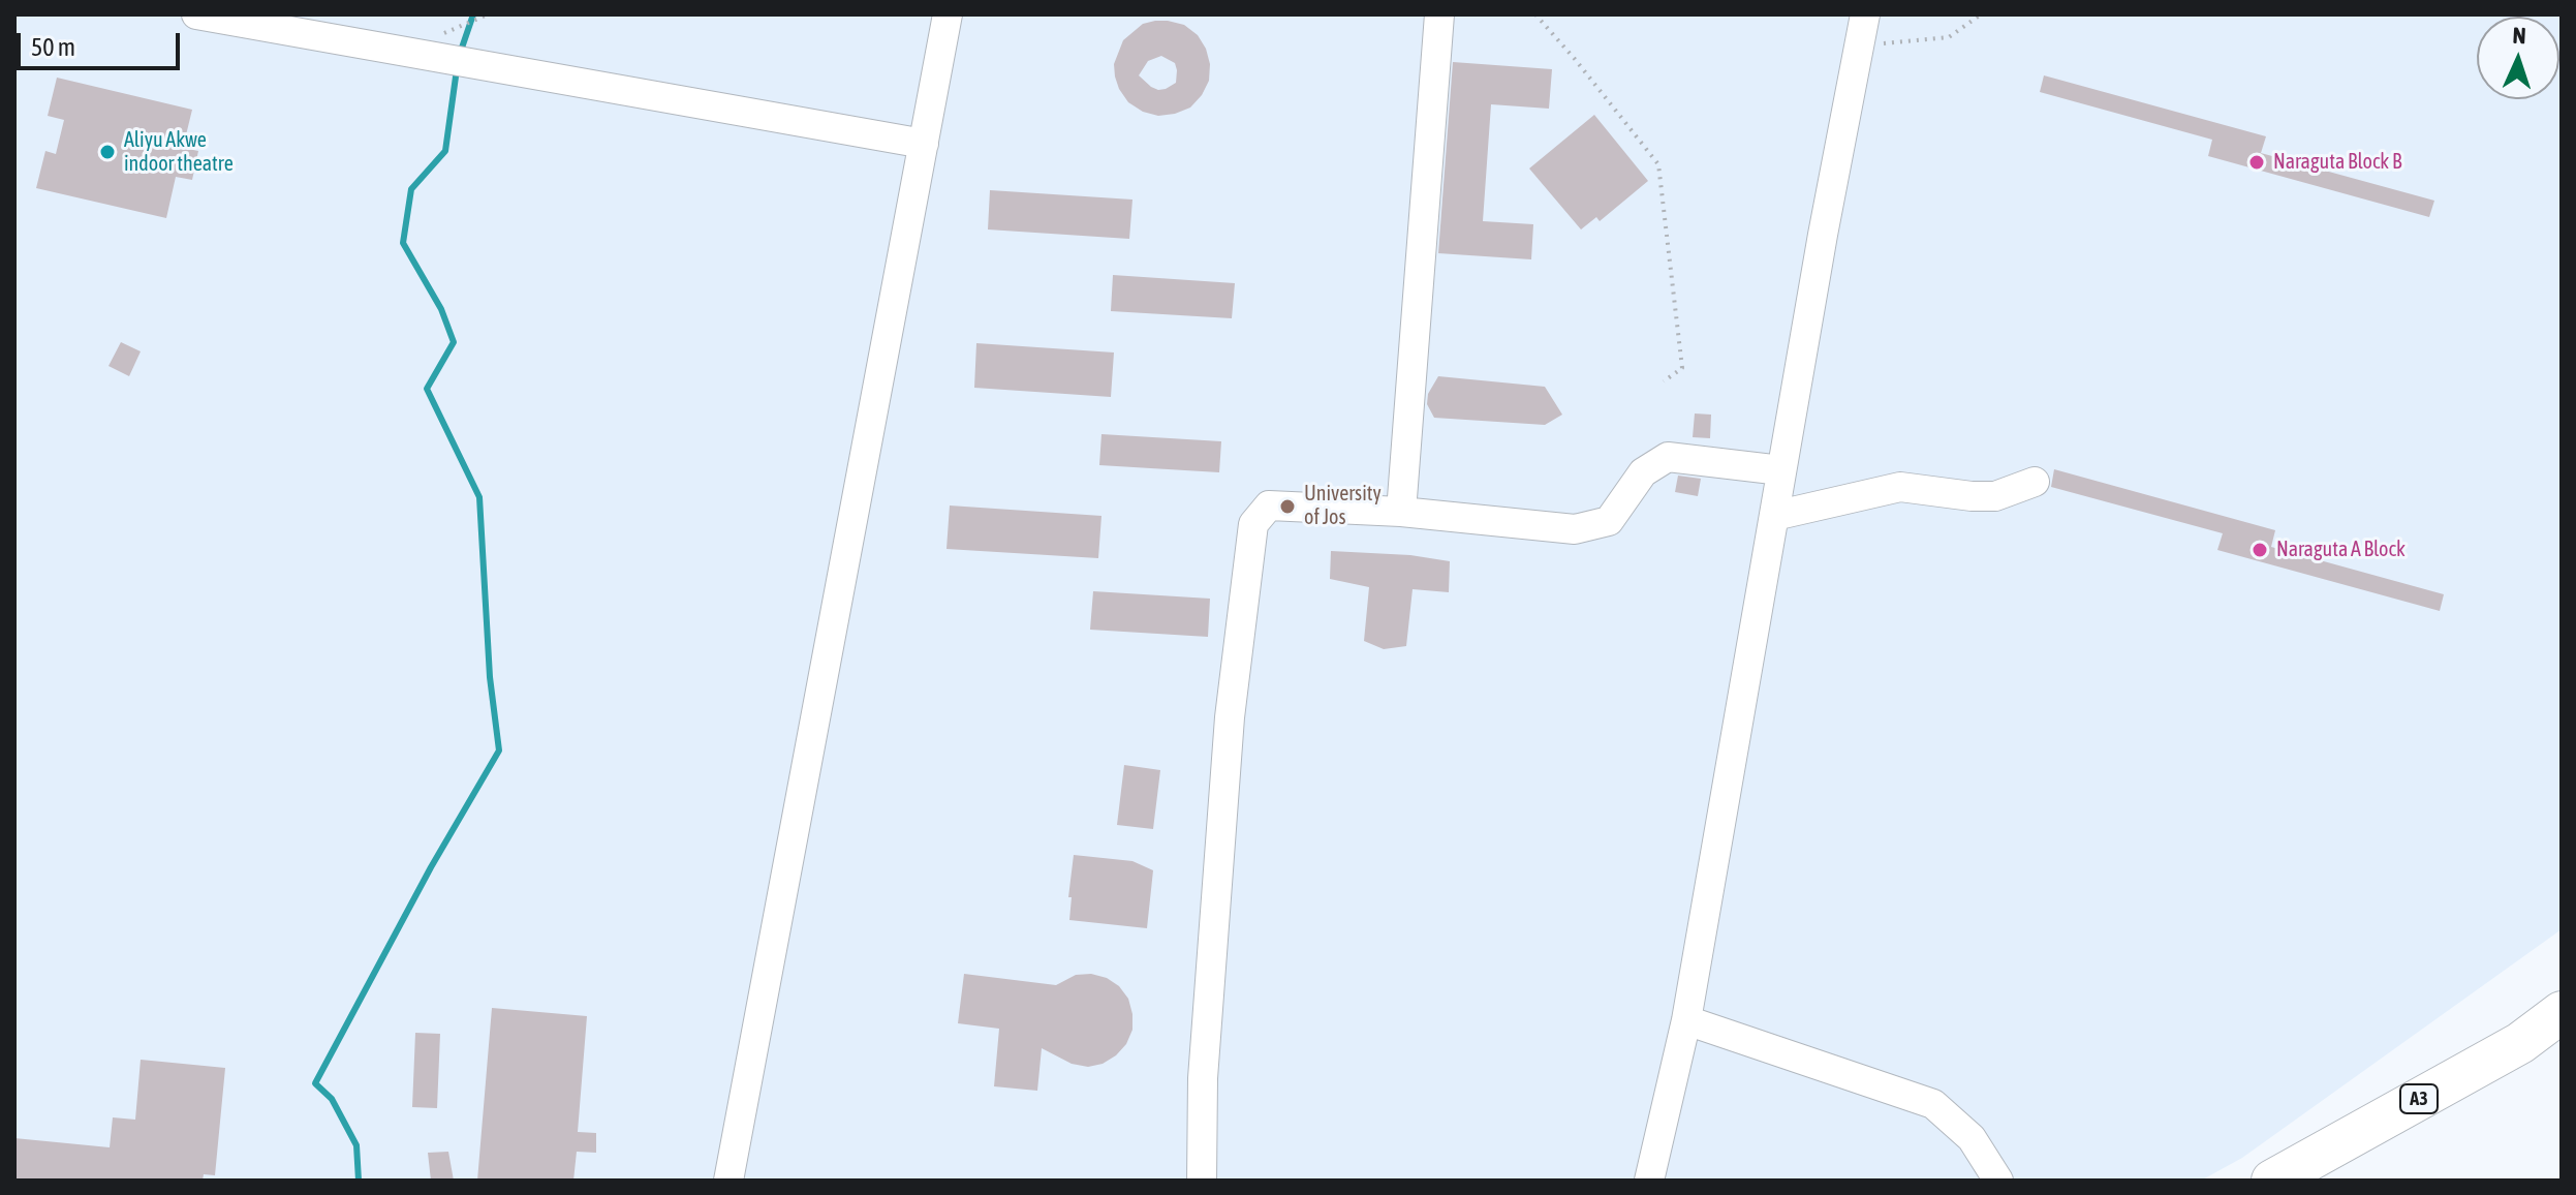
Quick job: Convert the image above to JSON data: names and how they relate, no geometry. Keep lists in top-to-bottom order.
{
  "streets": {
    "highway": ["A3"]
  },
  "places": [
    "Aliyu Akwe indoor theatre",
    "Naraguta Block B",
    "University of Jos",
    "Naraguta A Block"
  ],
  "scale_bar": "50 m",
  "north": "top"
}
